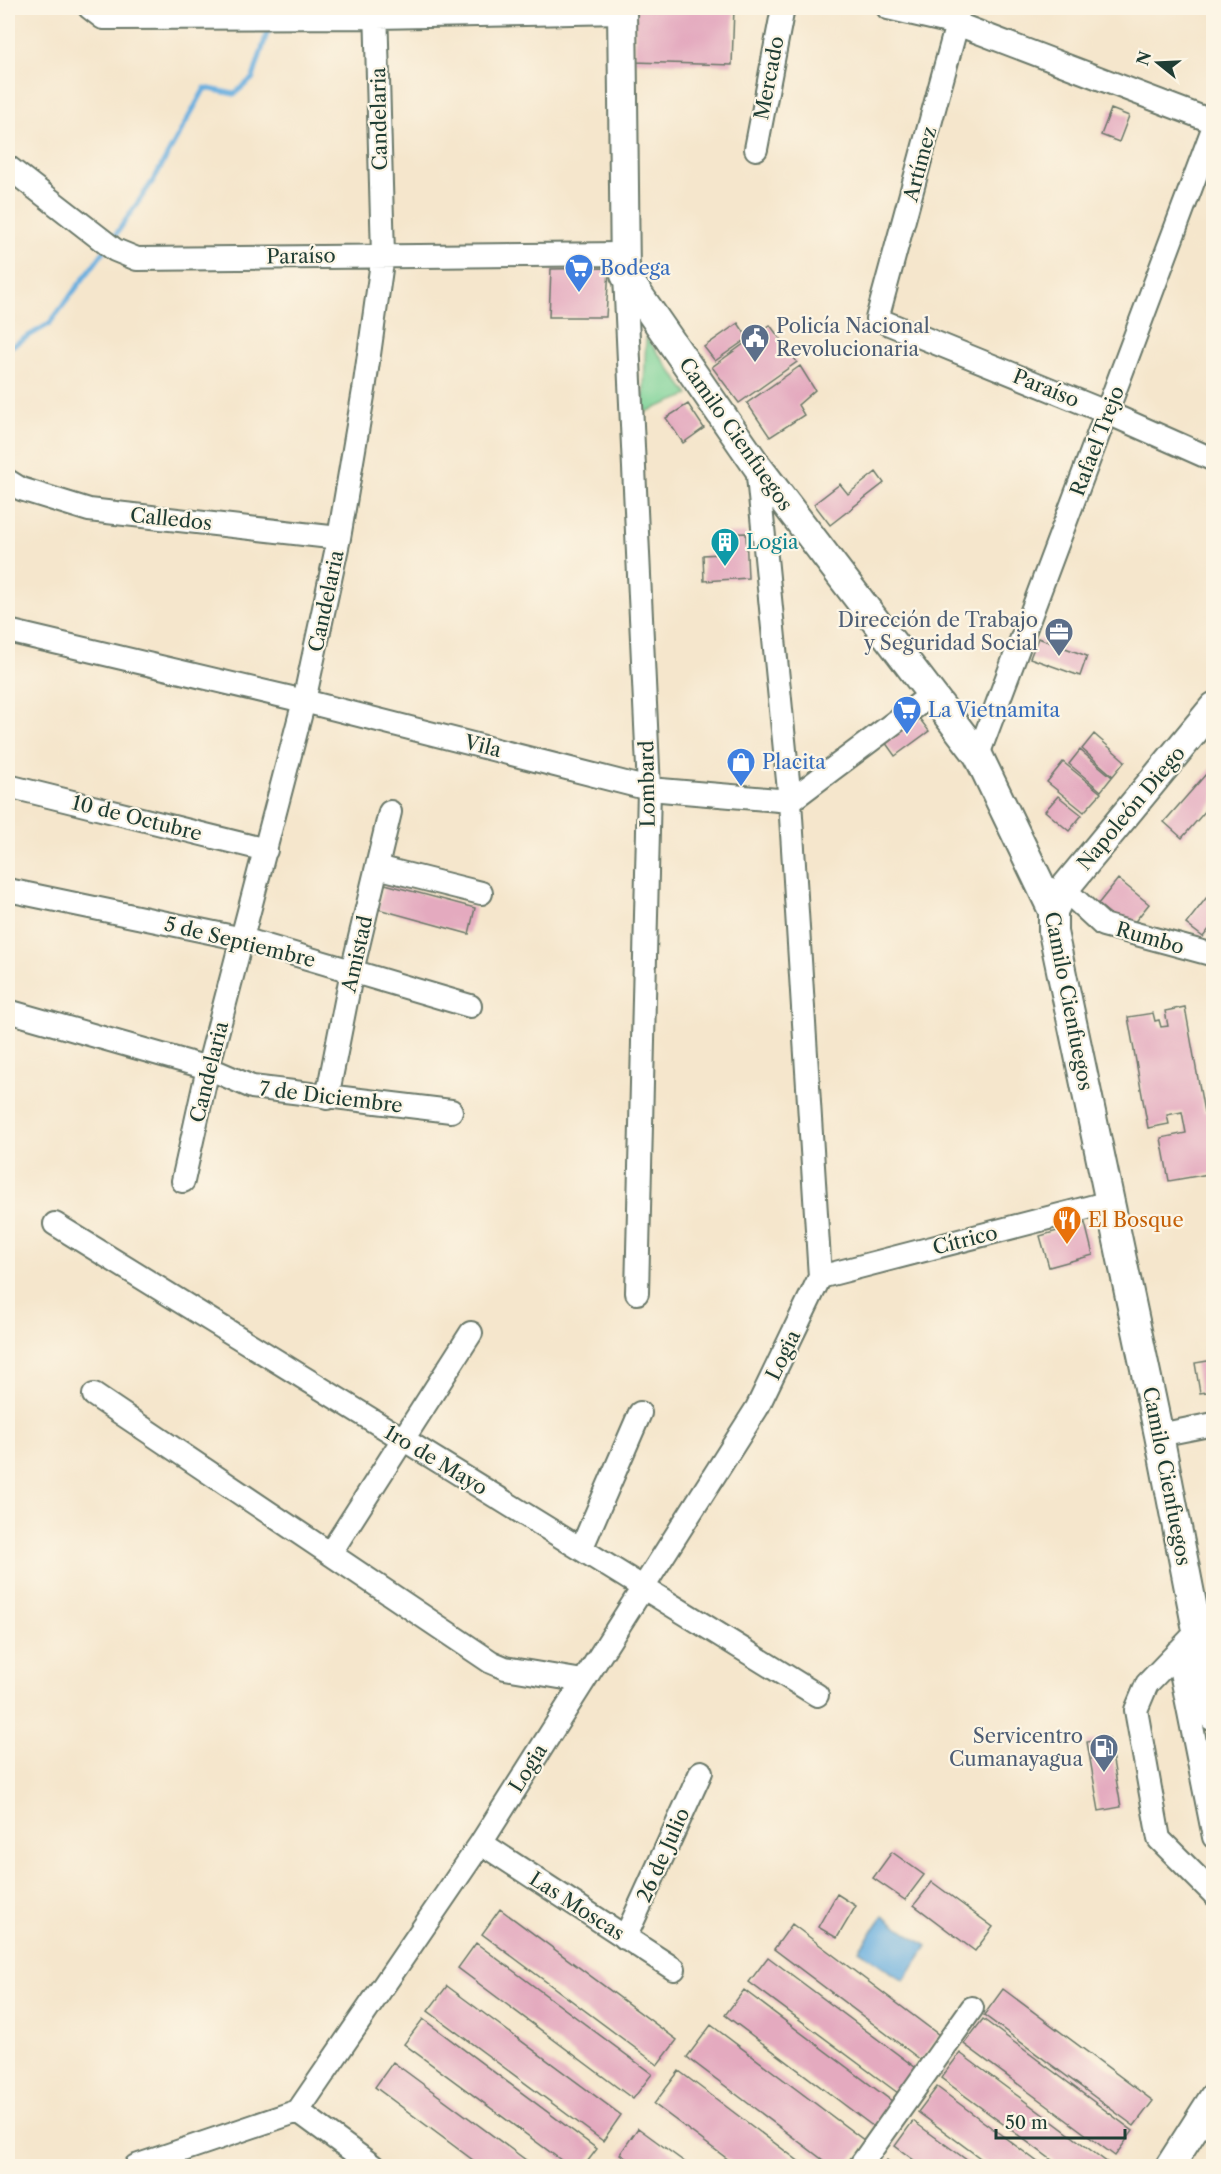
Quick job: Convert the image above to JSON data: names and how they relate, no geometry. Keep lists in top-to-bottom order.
{
  "streets": {
    "main road": ["Camilo Cienfuegos", "Napoleón Diego"],
    "street": [
      "Mercado",
      "Candelaria",
      "Artímez",
      "Paraíso",
      "Rafael Trejo",
      "Calledos",
      "Vila",
      "Lombard",
      "10 de Octubre",
      "Rumbo",
      "5 de Septiembre",
      "Amistad",
      "7 de Diciembre",
      "Cítrico",
      "Logia",
      "1ro de Mayo",
      "26 de Julio",
      "Las Moscas"
    ]
  },
  "crossings": [
    ["Candelaria", "Paraíso"],
    ["Candelaria", "Calledos"],
    ["Candelaria", "Vila"],
    ["Candelaria", "10 de Octubre"],
    ["Candelaria", "5 de Septiembre"],
    ["Candelaria", "7 de Diciembre"],
    ["Artímez", "Paraíso"],
    ["Paraíso", "Camilo Cienfuegos"],
    ["Paraíso", "Rafael Trejo"],
    ["Paraíso", "Lombard"],
    ["Camilo Cienfuegos", "Rafael Trejo"],
    ["Camilo Cienfuegos", "Lombard"],
    ["Camilo Cienfuegos", "Napoleón Diego"],
    ["Camilo Cienfuegos", "Rumbo"],
    ["Camilo Cienfuegos", "Cítrico"],
    ["Camilo Cienfuegos", "Logia"],
    ["Vila", "Lombard"],
    ["Vila", "Logia"],
    ["Napoleón Diego", "Rumbo"],
    ["5 de Septiembre", "Amistad"],
    ["Amistad", "7 de Diciembre"],
    ["Cítrico", "Logia"],
    ["Logia", "1ro de Mayo"],
    ["Logia", "Las Moscas"],
    ["26 de Julio", "Las Moscas"]
  ],
  "places": {
    "supermarket": ["Bodega", "La Vietnamita"],
    "public building": ["Policía Nacional Revolucionaria"],
    "building": ["Logia"],
    "office": ["Dirección de Trabajo y Seguridad Social"],
    "shop": ["Placita"],
    "restaurant": ["El Bosque"],
    "fuel station": ["Servicentro Cumanayagua"]
  },
  "scale_bar": "50 m",
  "north": "left"
}
